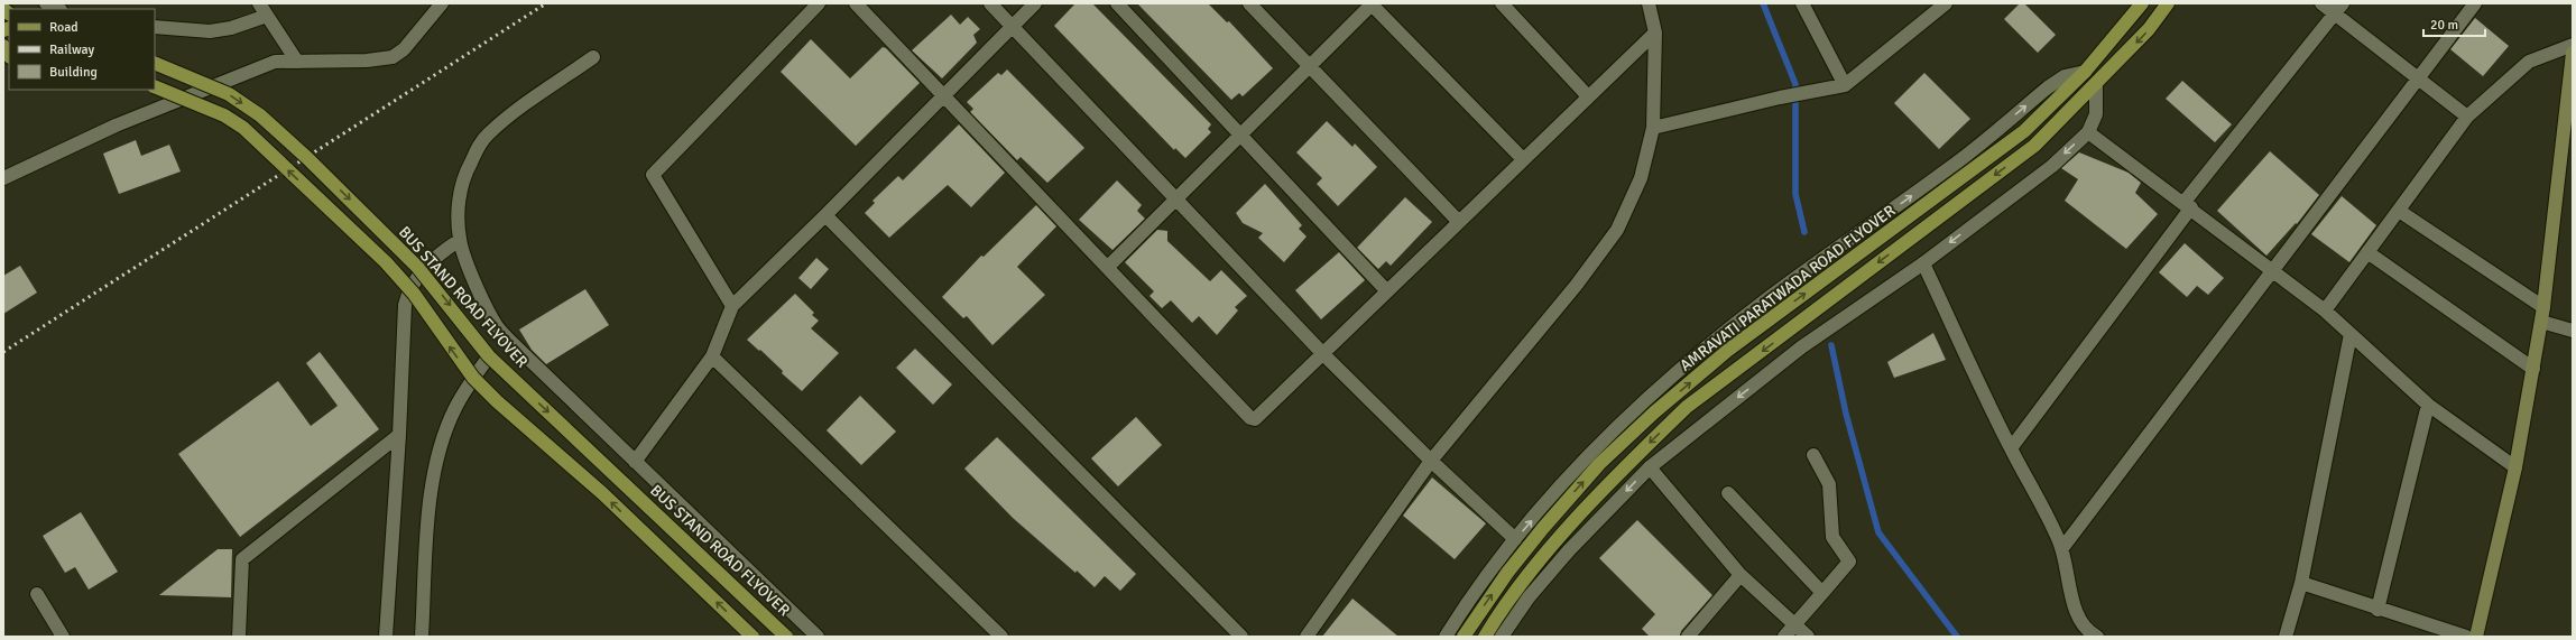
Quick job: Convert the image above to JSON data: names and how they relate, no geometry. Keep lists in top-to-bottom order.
{
  "streets": {
    "main road": ["AMRAVATI PARATWADA ROAD FLYOVER", "BUS STAND ROAD FLYOVER"]
  },
  "legend": ["Road", "Railway", "Building"],
  "scale_bar": "20 m"
}
